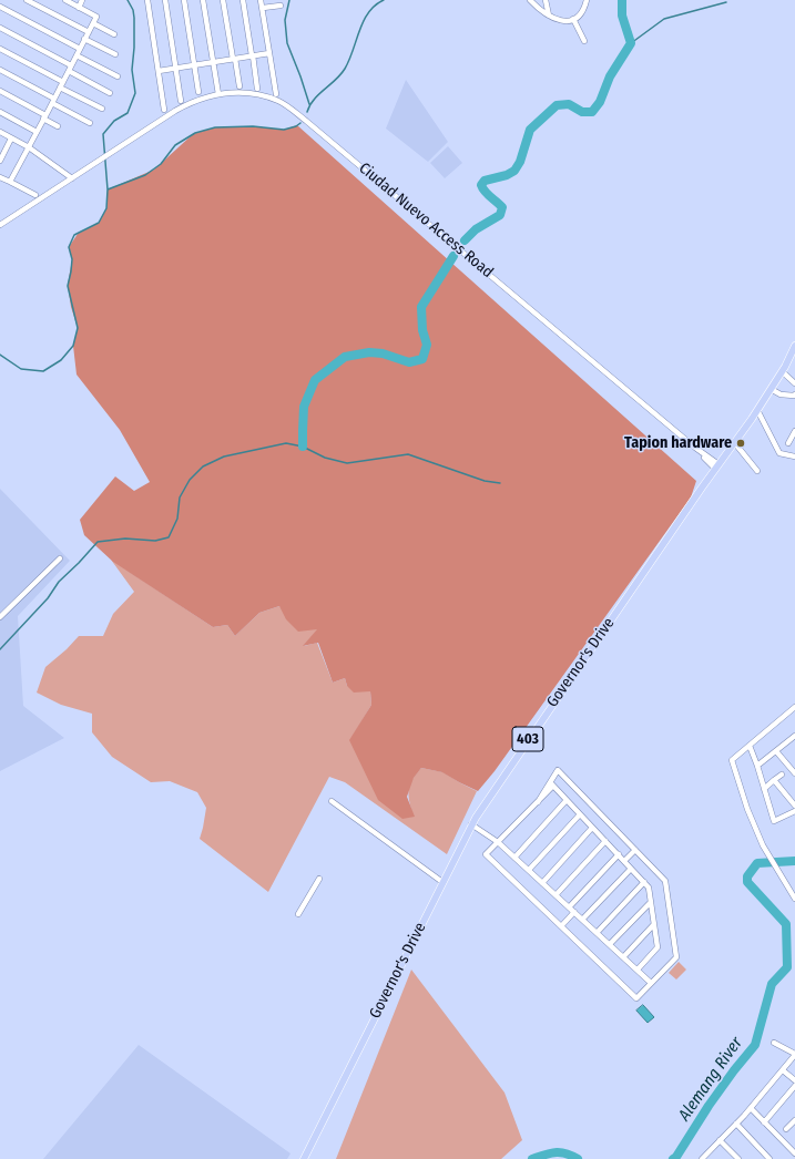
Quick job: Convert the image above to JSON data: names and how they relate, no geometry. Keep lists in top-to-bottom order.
{
  "streets": {
    "main road": ["Governor's Drive", "403"],
    "street": ["Ciudad Nuevo Access Road"]
  },
  "crossings": [
    ["Ciudad Nuevo Access Road", "Governor's Drive"]
  ],
  "water": ["Alemang River"],
  "places": ["Tapion hardware"]
}
